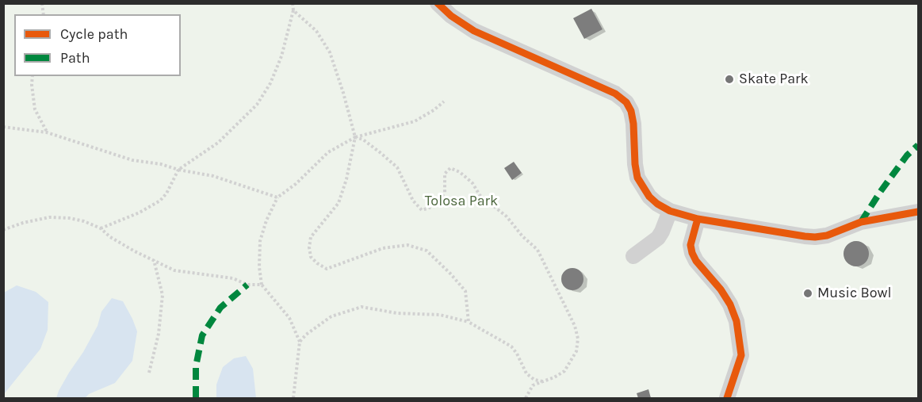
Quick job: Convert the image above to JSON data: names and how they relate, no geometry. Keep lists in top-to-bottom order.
{
  "parks": ["Tolosa Park"],
  "places": ["Skate Park", "Music Bowl"],
  "legend": ["Cycle path", "Path"]
}
